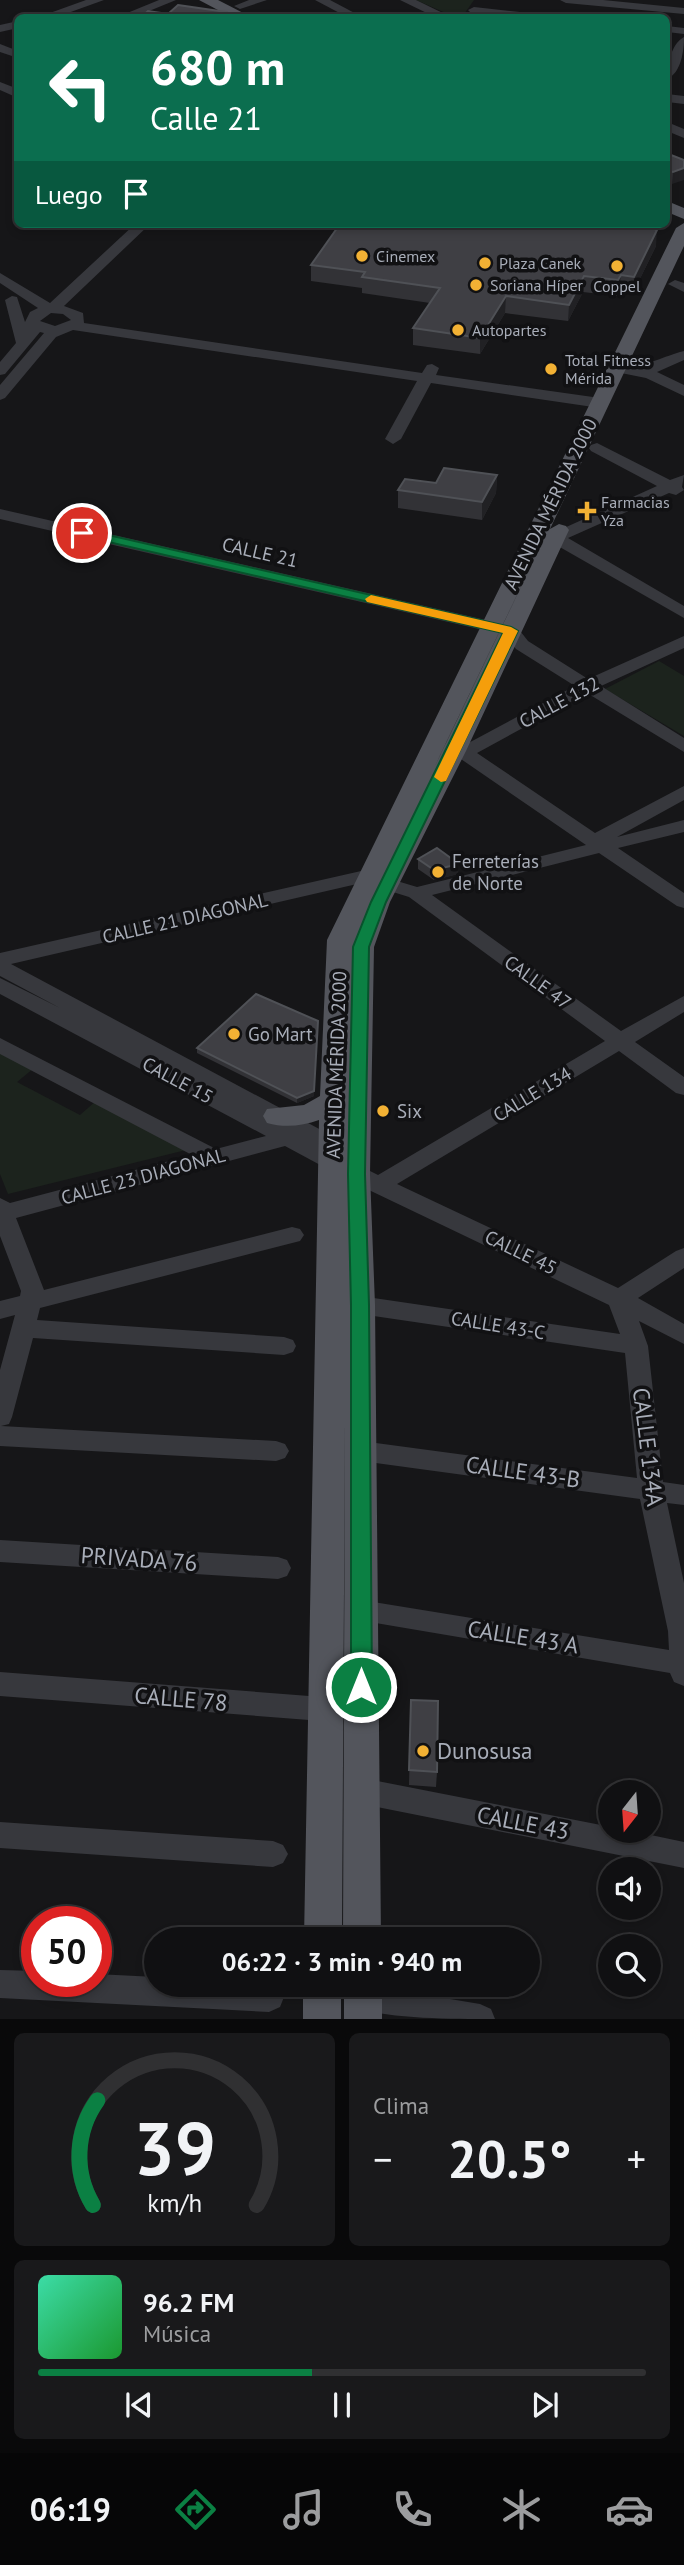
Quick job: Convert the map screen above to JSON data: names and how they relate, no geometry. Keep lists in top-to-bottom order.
{
  "streets": {
    "main road": ["AVENIDA MÉRIDA 2000"],
    "street": [
      "CALLE 21",
      "CALLE 132",
      "CALLE 21 DIAGONAL",
      "CALLE 47",
      "CALLE 15",
      "CALLE 134",
      "CALLE 23 DIAGONAL",
      "CALLE 45",
      "CALLE 43-C",
      "CALLE 134A",
      "CALLE 43-B",
      "PRIVADA 76",
      "CALLE 43 A",
      "CALLE 78",
      "CALLE 43"
    ]
  },
  "crossings": [
    ["AVENIDA MÉRIDA 2000", "CALLE 21"],
    ["AVENIDA MÉRIDA 2000", "CALLE 132"],
    ["AVENIDA MÉRIDA 2000", "CALLE 21 DIAGONAL"],
    ["AVENIDA MÉRIDA 2000", "CALLE 47"],
    ["AVENIDA MÉRIDA 2000", "CALLE 15"],
    ["AVENIDA MÉRIDA 2000", "CALLE 134"],
    ["AVENIDA MÉRIDA 2000", "CALLE 45"],
    ["AVENIDA MÉRIDA 2000", "CALLE 43-C"],
    ["AVENIDA MÉRIDA 2000", "CALLE 43-B"],
    ["AVENIDA MÉRIDA 2000", "CALLE 43 A"],
    ["AVENIDA MÉRIDA 2000", "CALLE 78"],
    ["AVENIDA MÉRIDA 2000", "CALLE 43"],
    ["CALLE 21", "CALLE 132"],
    ["CALLE 21 DIAGONAL", "CALLE 47"],
    ["CALLE 21 DIAGONAL", "CALLE 15"],
    ["CALLE 47", "CALLE 134"],
    ["CALLE 15", "CALLE 134"],
    ["CALLE 15", "CALLE 23 DIAGONAL"],
    ["CALLE 15", "CALLE 45"],
    ["CALLE 134", "CALLE 45"],
    ["CALLE 45", "CALLE 134A"],
    ["CALLE 43-C", "CALLE 134A"],
    ["CALLE 134A", "CALLE 43-B"],
    ["CALLE 134A", "CALLE 43 A"]
  ],
  "places": {
    "other": [
      "Cinemex",
      "Plaza Canek",
      "Coppel",
      "Soriana Híper",
      "Autopartes",
      "Total Fitness Mérida",
      "Ferreterías de Norte",
      "Go Mart",
      "Six",
      "Dunosusa"
    ],
    "health": ["Farmacias Yza"]
  },
  "north": "bottom",
  "page": {
    "turn": ["680 m", "Calle 21"],
    "then": "Luego",
    "limit": "50",
    "trip": "06:22 · 3 min · 940 m",
    "tile": "Clima",
    "heat": ["−", "20.5°", "+"],
    "song": ["96.2 FM", "Música"],
    "tabs": "06:19",
    "gauge": ["39", "km/h"]
  }
}
